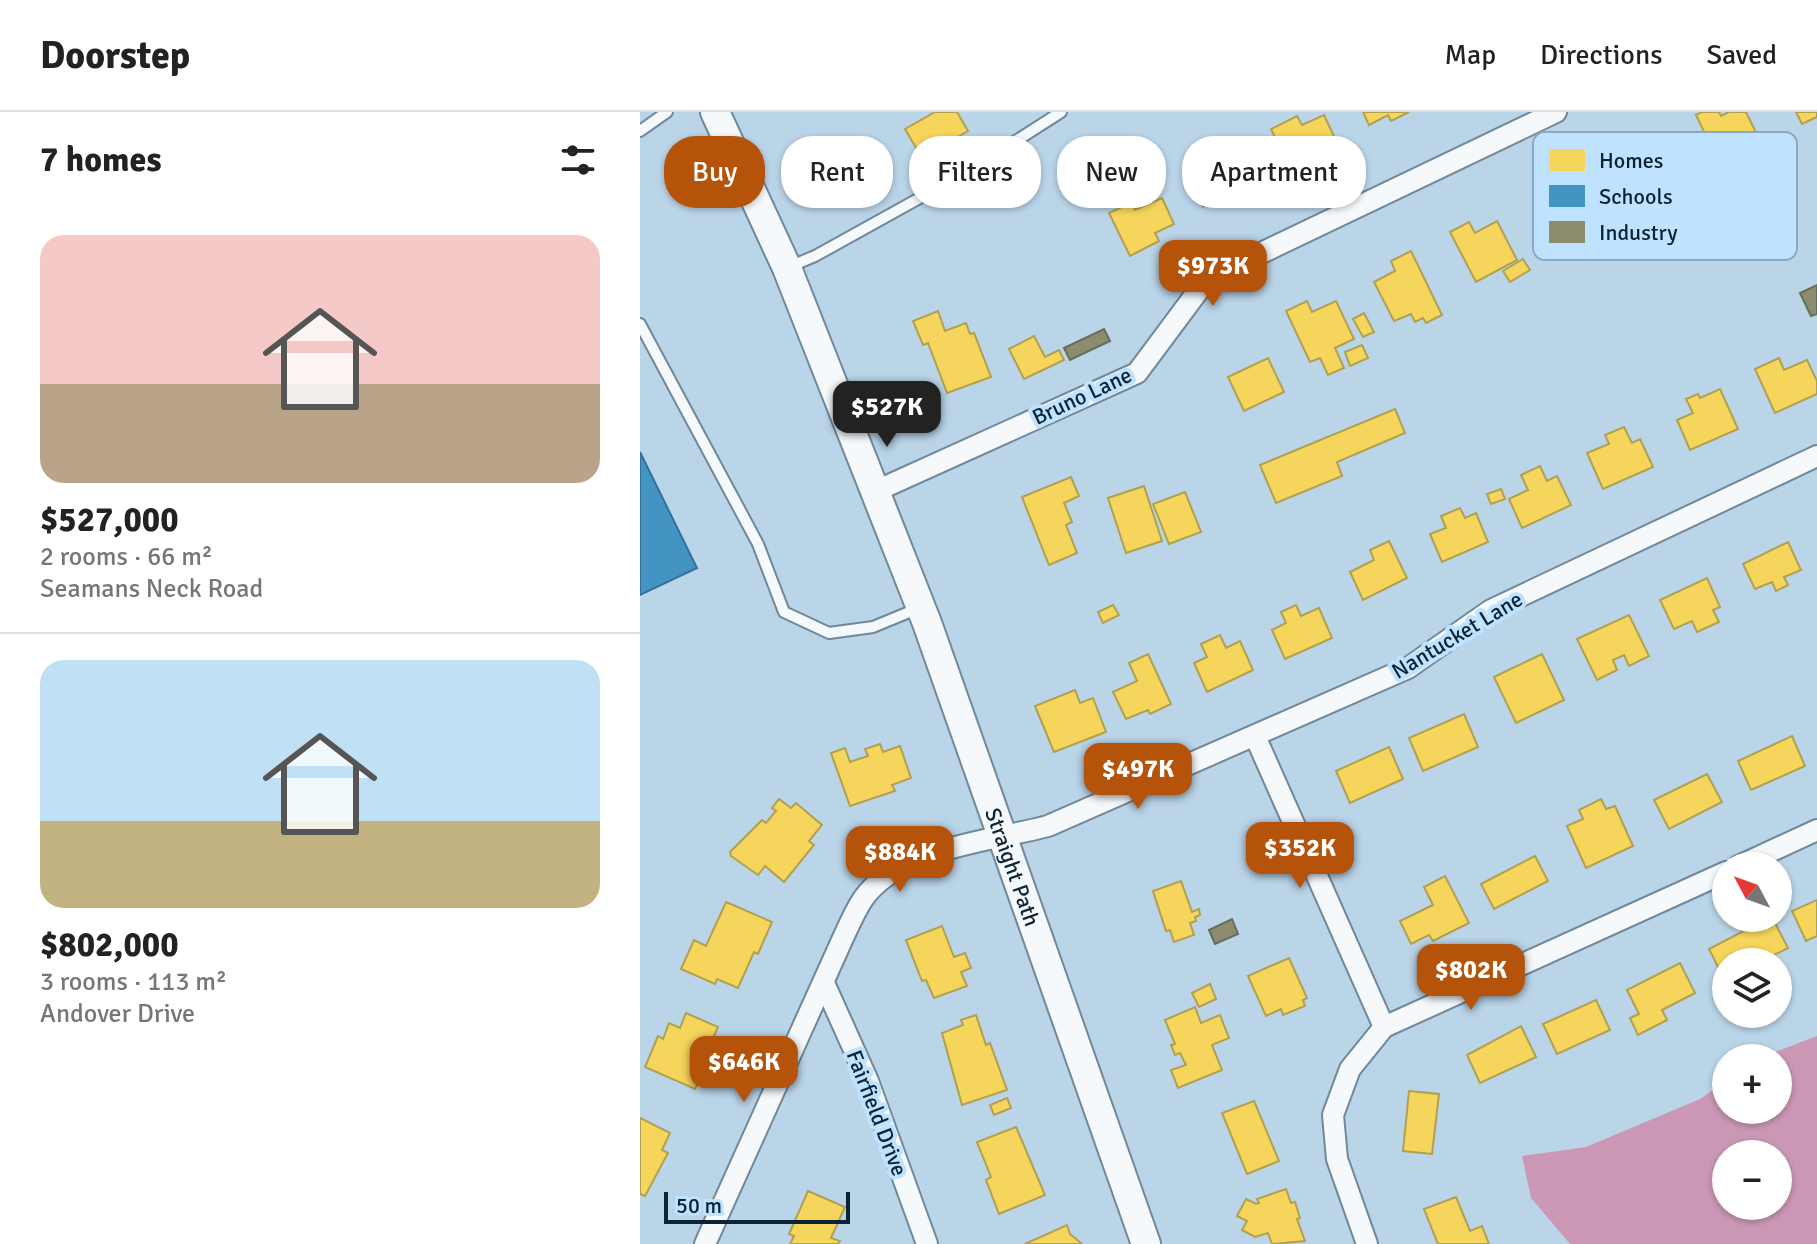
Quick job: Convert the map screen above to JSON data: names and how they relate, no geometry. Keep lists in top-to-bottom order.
{
  "streets": {
    "main road": ["Straight Path"],
    "street": ["Bruno Lane", "Nantucket Lane", "Fairfield Drive"]
  },
  "crossings": [
    ["Bruno Lane", "Straight Path"],
    ["Nantucket Lane", "Straight Path"]
  ],
  "legend": ["Homes", "Schools", "Industry"],
  "scale_bar": "50 m",
  "north": "top left",
  "page": {
    "header": "Doorstep",
    "nav": ["Map", "Directions", "Saved"],
    "heading": "7 homes",
    "chip": [
      "Buy",
      "Rent",
      "Filters",
      "New",
      "Apartment"
    ],
    "list": [
      {
        "name": "$527,000",
        "note": "2 rooms · 66 m² · Seamans Neck Road"
      },
      {
        "name": "$802,000",
        "note": "3 rooms · 113 m² · Andover Drive"
      }
    ],
    "price": [
      "$973K",
      "$527K",
      "$497K",
      "$352K",
      "$884K",
      "$802K",
      "$646K"
    ],
    "map_buttons": ["+", "−"],
    "scale": "50 m"
  }
}
